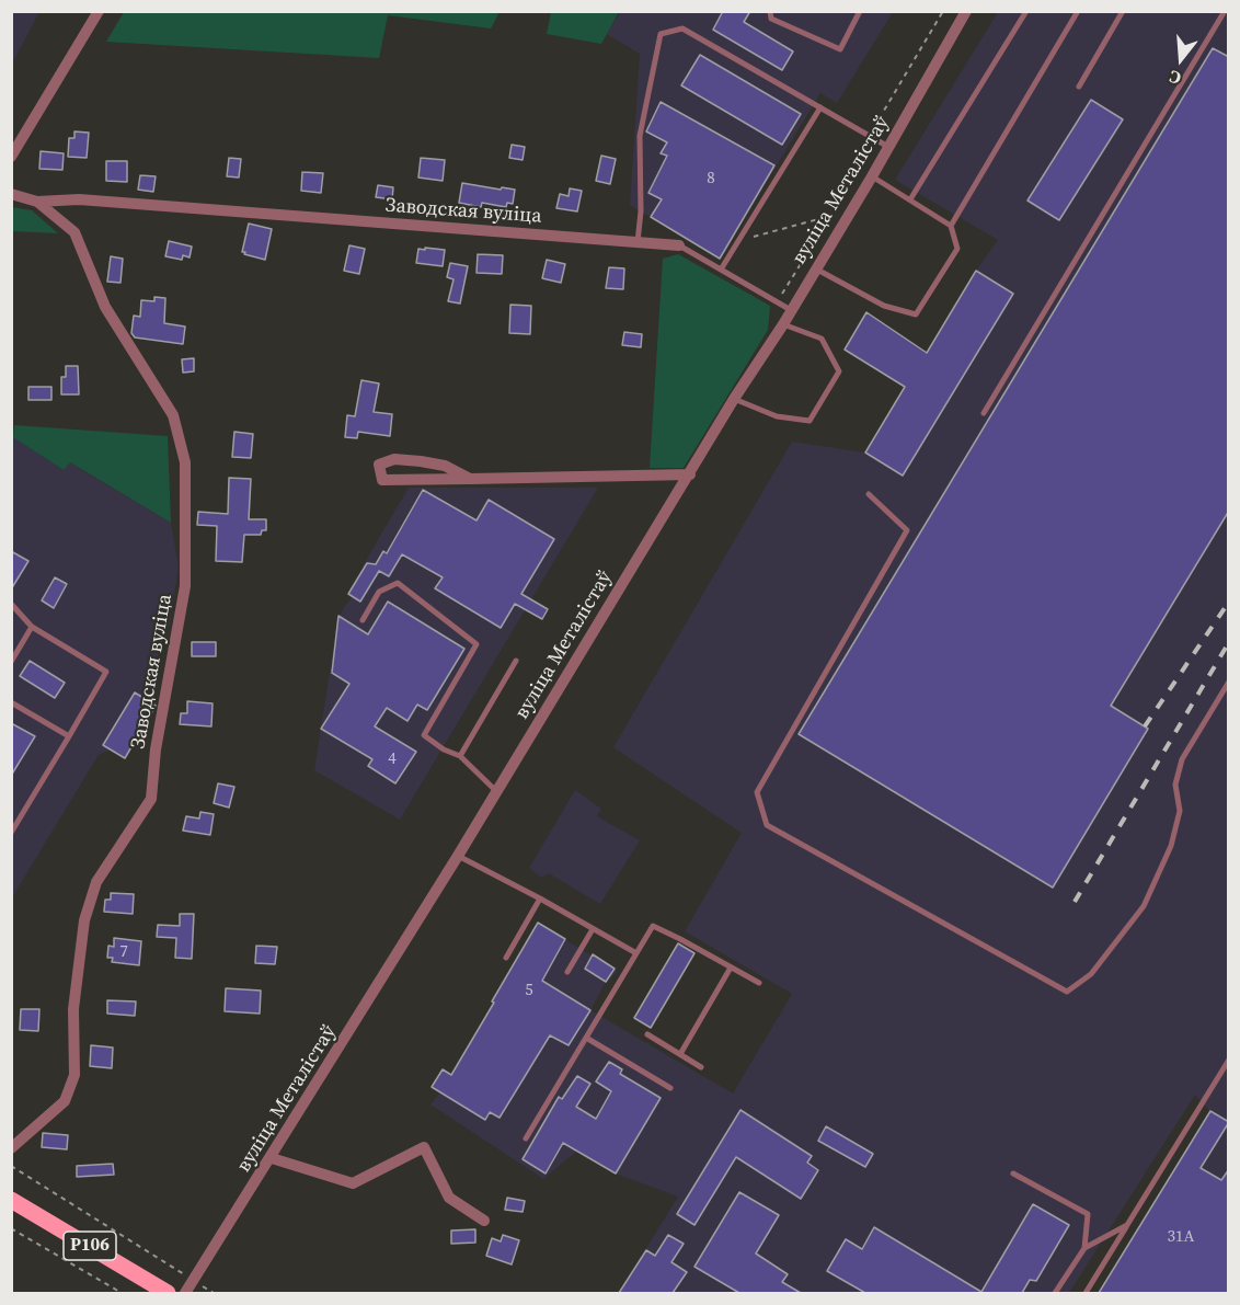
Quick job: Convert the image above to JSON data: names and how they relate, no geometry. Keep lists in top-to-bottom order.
{
  "streets": {
    "main road": ["Р106"],
    "street": ["вуліца Металістаў", "Заводская вуліца"]
  },
  "crossings": [
    ["вуліца Металістаў", "Заводская вуліца"]
  ],
  "house_numbers": [
    "8",
    "4",
    "7",
    "5",
    "31А"
  ],
  "north": "bottom"
}
